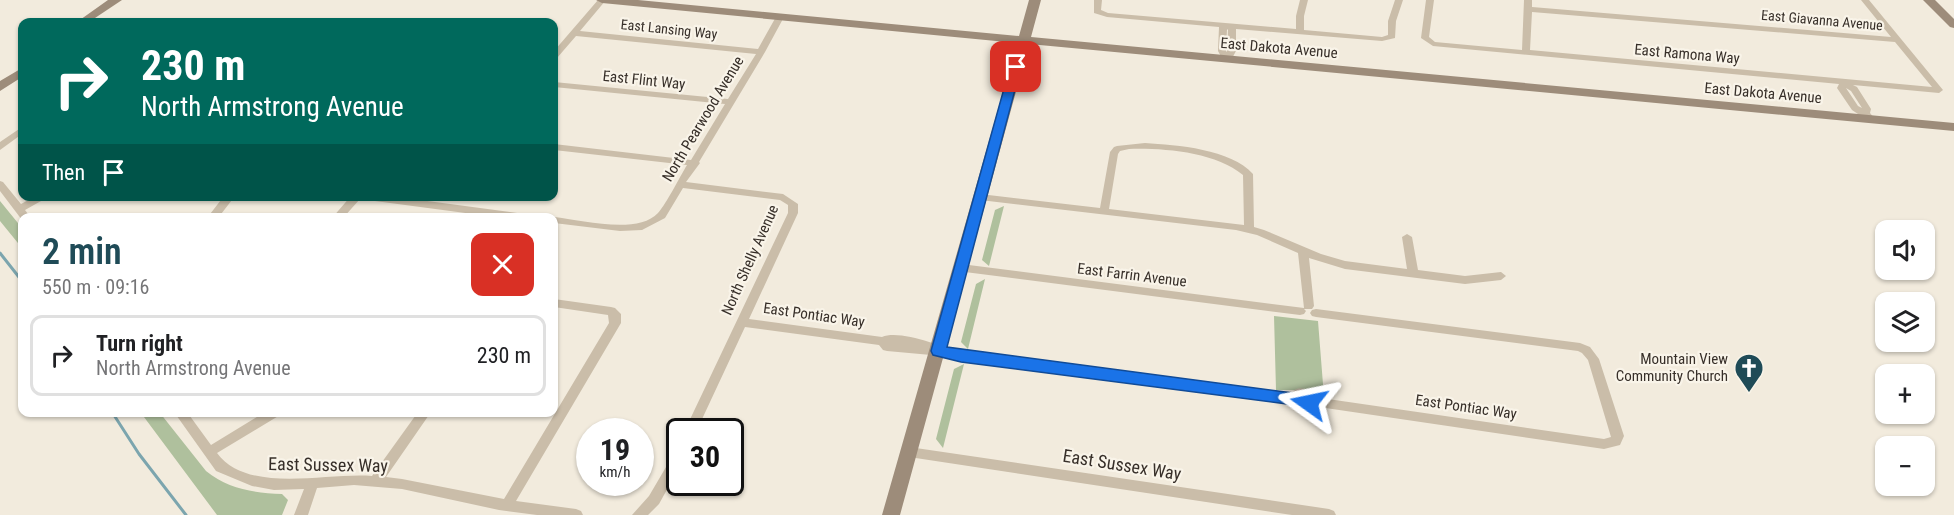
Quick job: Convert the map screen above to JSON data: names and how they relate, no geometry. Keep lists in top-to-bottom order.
{
  "streets": {
    "street": [
      "East Giavanna Avenue",
      "East Lansing Way",
      "East Dakota Avenue",
      "East Ramona Way",
      "East Flint Way",
      "North Pearwood Avenue",
      "North Shelly Avenue",
      "East Farrin Avenue",
      "East Pontiac Way",
      "East Sussex Way"
    ]
  },
  "crossings": [
    ["East Giavanna Avenue", "East Ramona Way"],
    ["East Lansing Way", "North Pearwood Avenue"],
    ["East Dakota Avenue", "North Pearwood Avenue"],
    ["East Flint Way", "North Pearwood Avenue"],
    ["North Pearwood Avenue", "North Shelly Avenue"],
    ["North Shelly Avenue", "East Pontiac Way"],
    ["East Farrin Avenue", "East Pontiac Way"]
  ],
  "places": {
    "church": ["Mountain View Community Church"]
  },
  "page": {
    "turn": ["230 m", "North Armstrong Avenue"],
    "then": "Then",
    "heading": ["2 min", "550 m · 09:16"],
    "map_buttons": ["+", "−"],
    "list": [
      {
        "name": "Turn right",
        "note": "North Armstrong Avenue",
        "value": "230 m"
      }
    ],
    "speed": "19 km/h",
    "limit": "30"
  }
}
